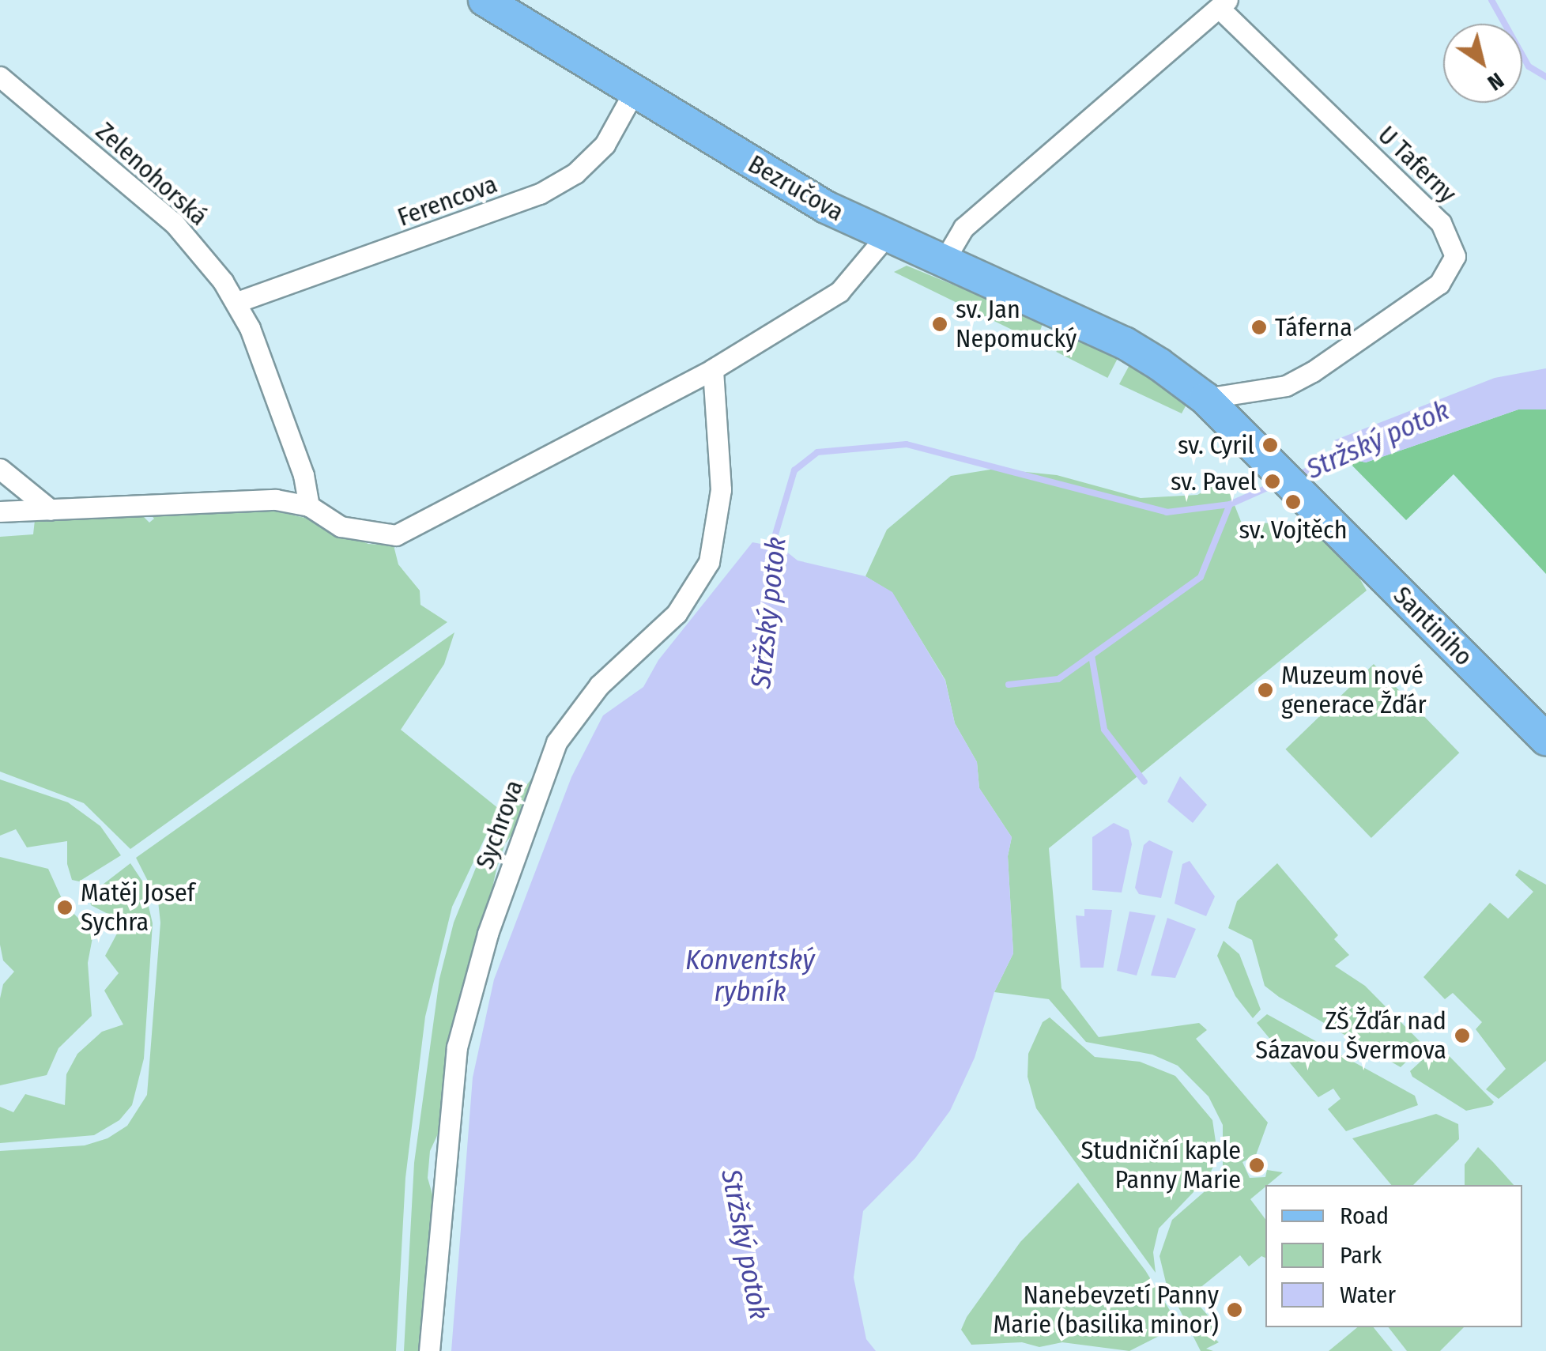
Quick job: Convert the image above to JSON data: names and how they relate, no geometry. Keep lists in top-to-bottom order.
{
  "streets": {
    "main road": ["Bezručova", "Santiniho"],
    "street": [
      "U Taferny",
      "Zelenohorská",
      "Ferencova",
      "Sychrova"
    ]
  },
  "crossings": [
    ["U Taferny", "Bezručova"],
    ["U Taferny", "Santiniho"],
    ["Zelenohorská", "Ferencova"],
    ["Bezručova", "Ferencova"],
    ["Bezručova", "Santiniho"]
  ],
  "water": ["Stržský potok", "Konventský rybník"],
  "places": [
    "sv. Jan Nepomucký",
    "Táferna",
    "sv. Cyril",
    "sv. Pavel",
    "sv. Vojtěch",
    "Muzeum nové generace Žďár",
    "Matěj Josef Sychra",
    "ZŠ Žďár nad Sázavou Švermova",
    "Studniční kaple Panny Marie",
    "Nanebevzetí Panny Marie (basilika minor)"
  ],
  "legend": ["Road", "Park", "Water"],
  "north": "bottom right"
}
